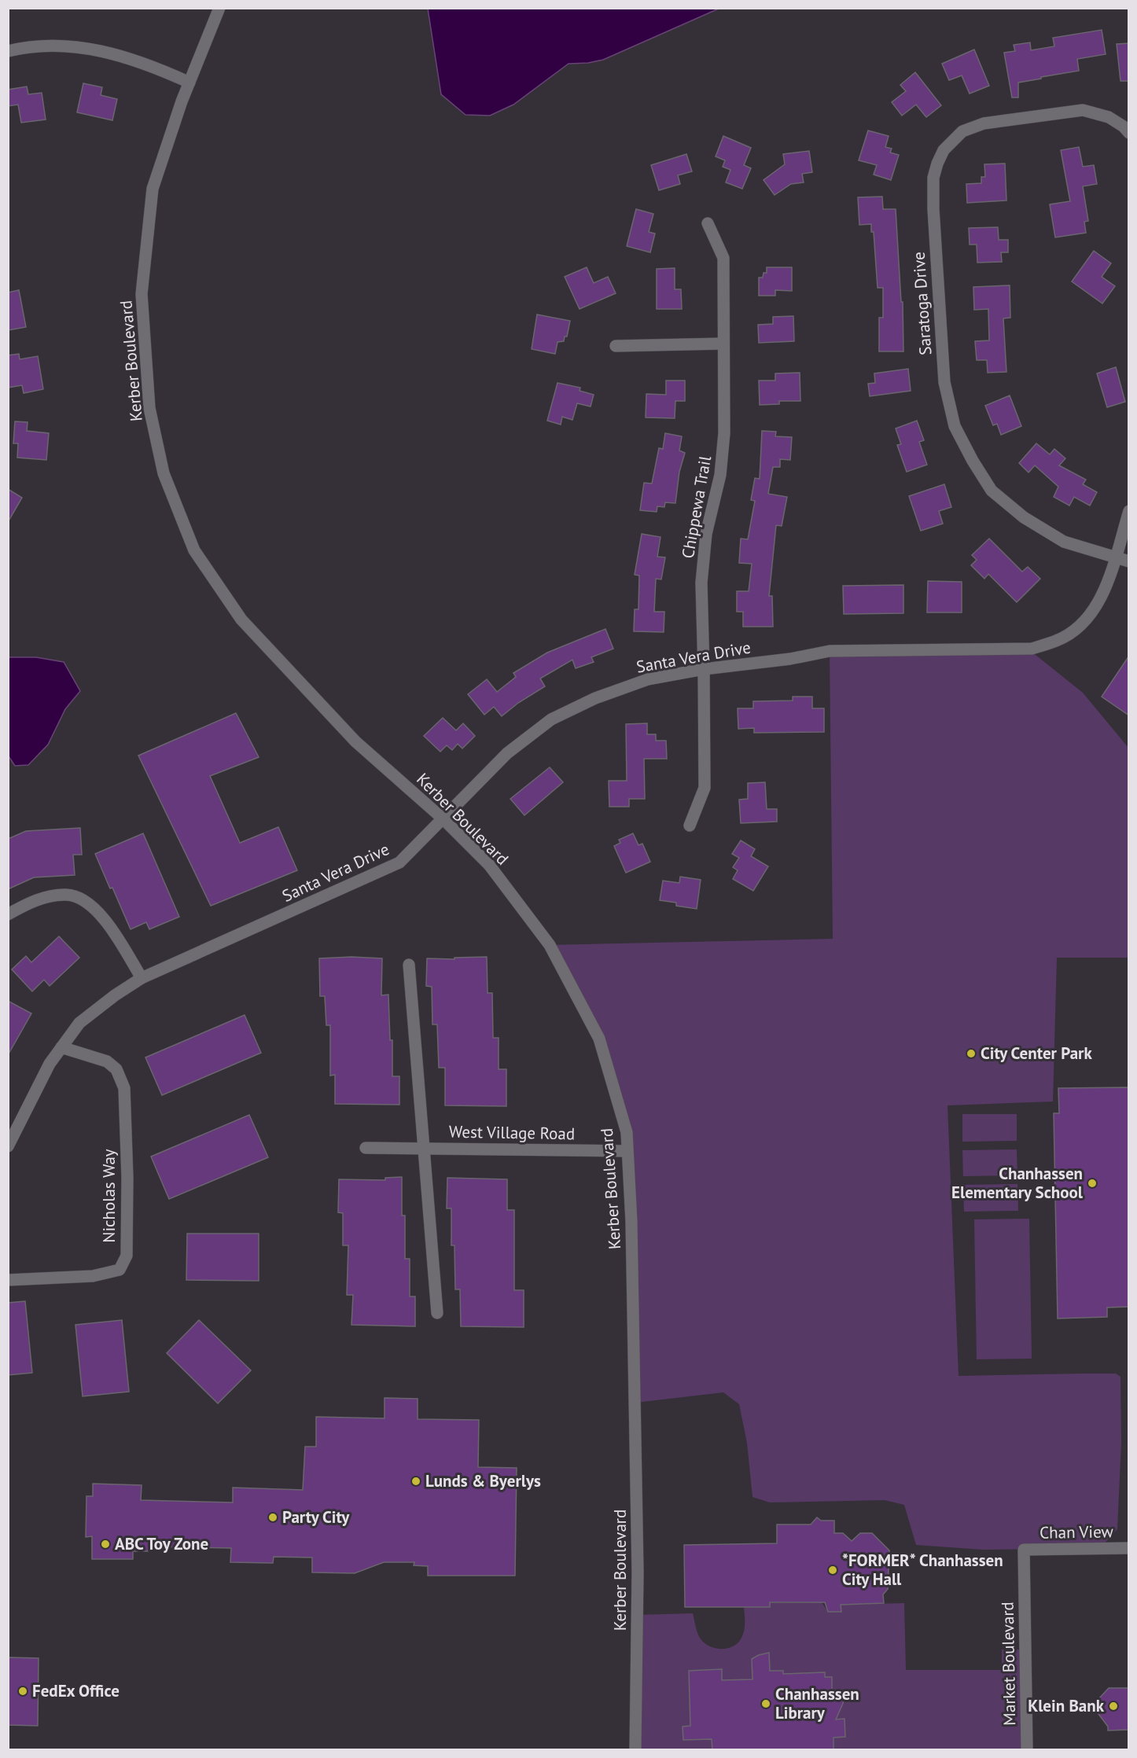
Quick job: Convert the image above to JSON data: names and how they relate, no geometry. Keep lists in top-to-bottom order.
{
  "streets": {
    "street": [
      "Saratoga Drive",
      "Kerber Boulevard",
      "Chippewa Trail",
      "Santa Vera Drive",
      "West Village Road",
      "Nicholas Way",
      "Chan View",
      "Market Boulevard"
    ]
  },
  "crossings": [
    ["Saratoga Drive", "Santa Vera Drive"],
    ["Kerber Boulevard", "Santa Vera Drive"],
    ["Kerber Boulevard", "West Village Road"],
    ["Chippewa Trail", "Santa Vera Drive"],
    ["Santa Vera Drive", "Nicholas Way"],
    ["Chan View", "Market Boulevard"]
  ],
  "places": [
    "City Center Park",
    "Chanhassen Elementary School",
    "Lunds & Byerlys",
    "Party City",
    "ABC Toy Zone",
    "*FORMER* Chanhassen City Hall",
    "FedEx Office",
    "Chanhassen Library",
    "Klein Bank"
  ]
}
